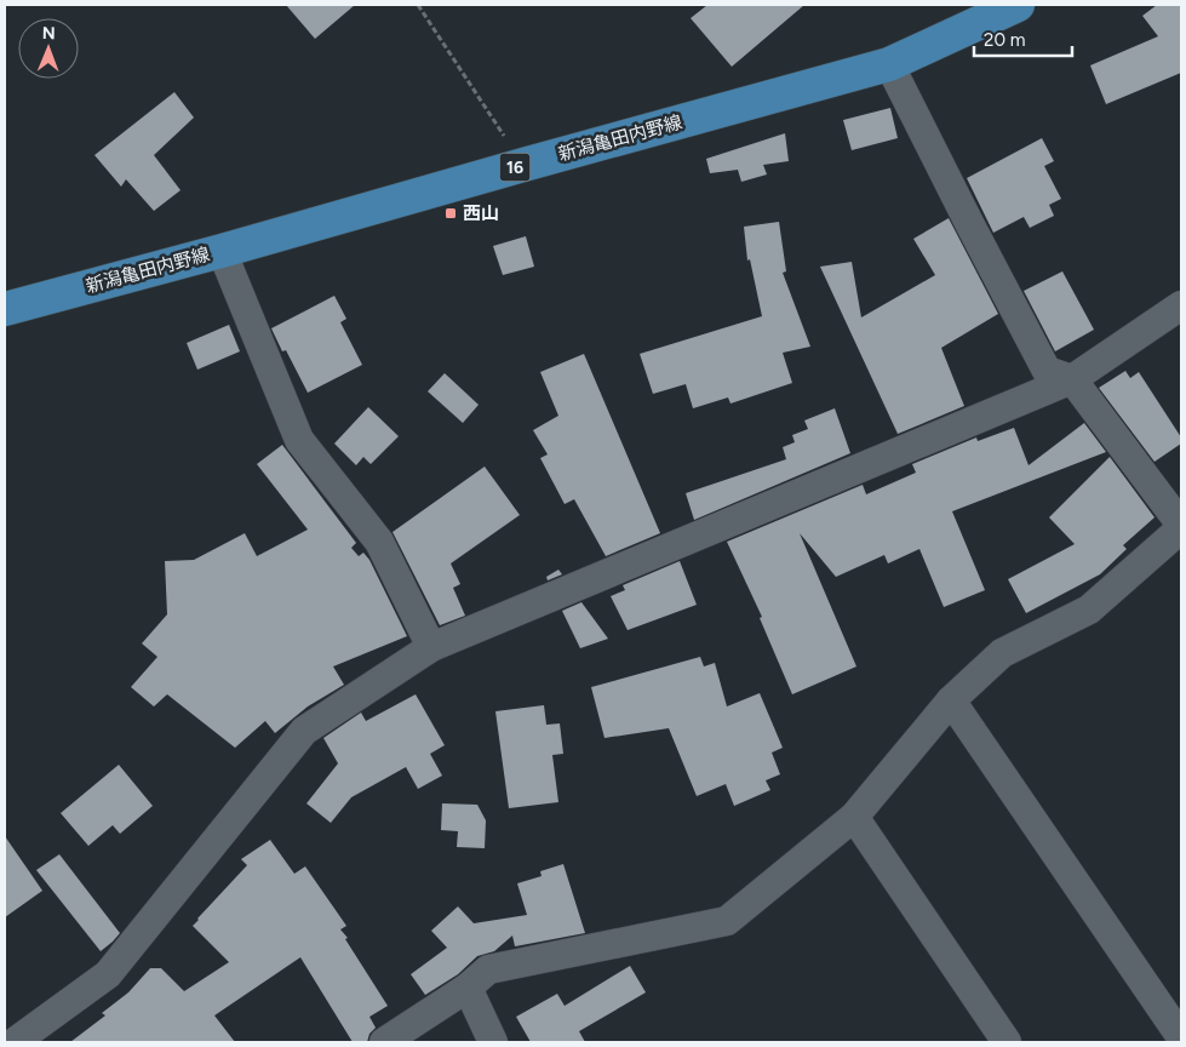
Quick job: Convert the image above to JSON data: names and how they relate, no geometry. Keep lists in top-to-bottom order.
{
  "streets": {
    "main road": ["新潟亀田内野線", "16"]
  },
  "places": {
    "transit": ["西山"]
  },
  "scale_bar": "20 m",
  "north": "top"
}
